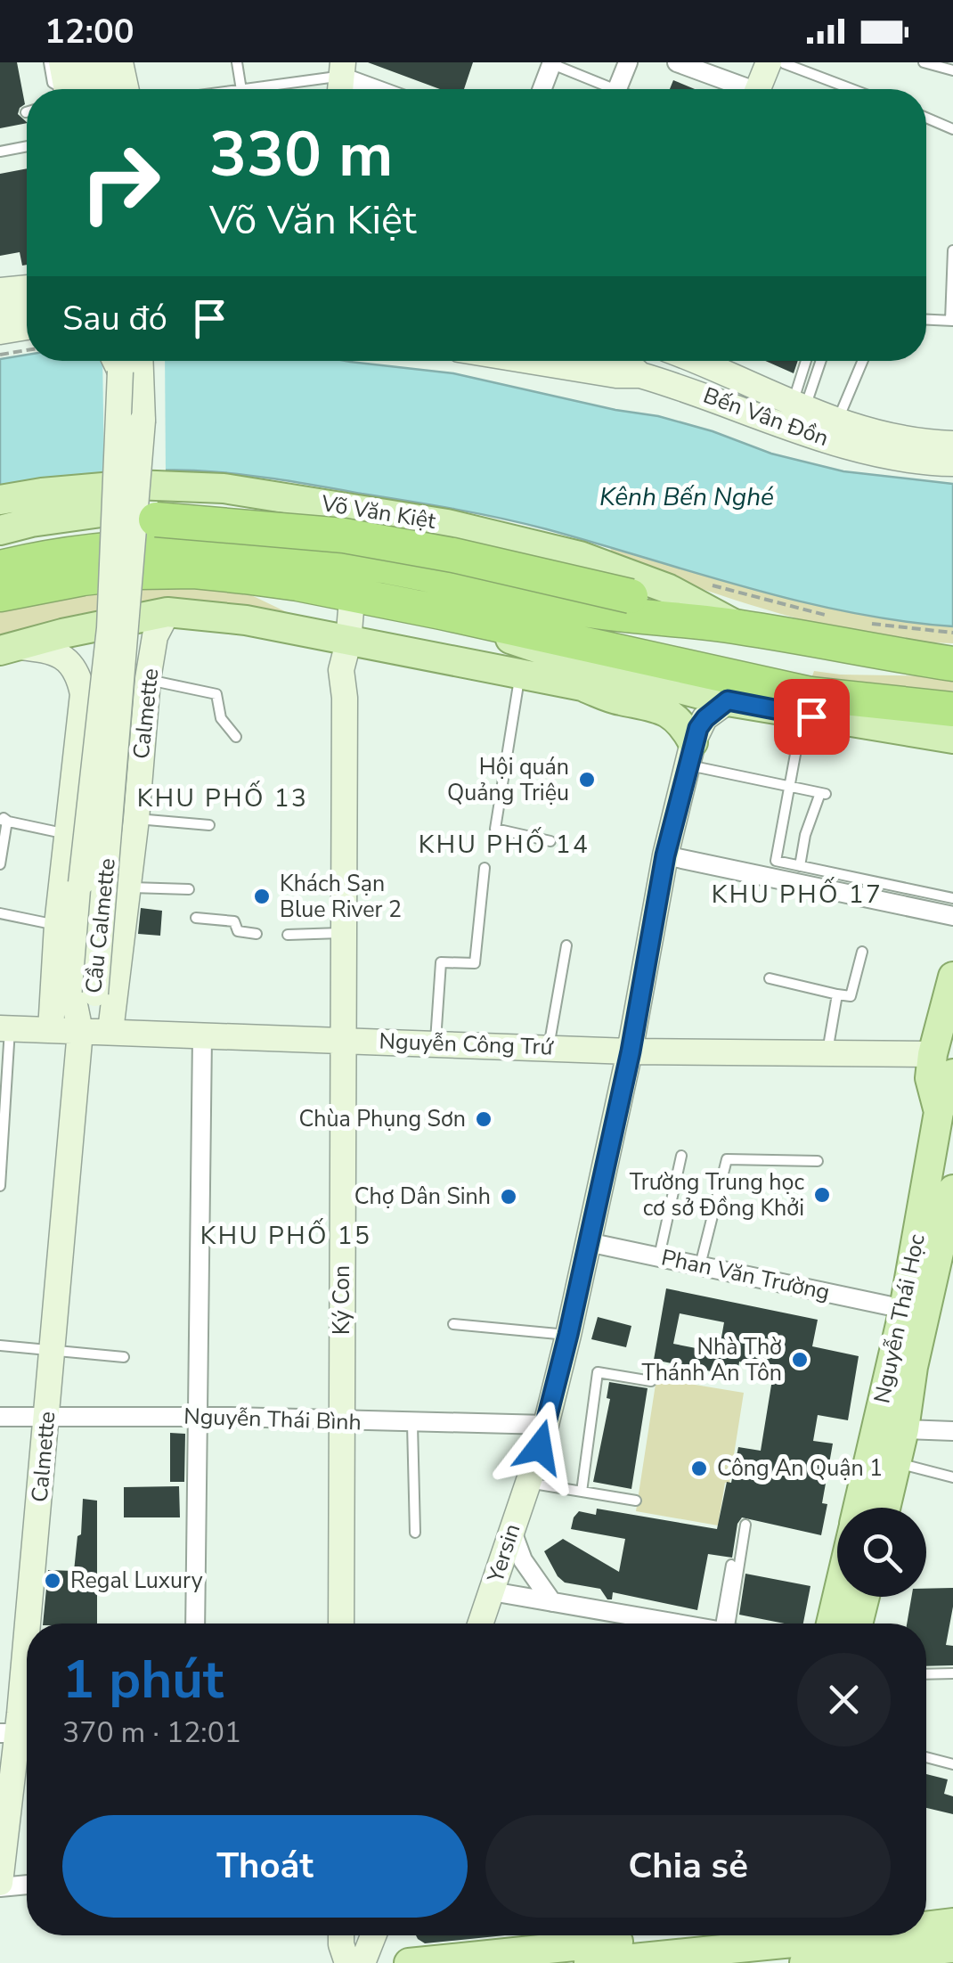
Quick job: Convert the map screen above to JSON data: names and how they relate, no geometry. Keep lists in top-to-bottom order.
{
  "streets": {
    "highway": ["Võ Văn Kiệt"],
    "main road": [
      "Bến Vân Đồn",
      "Calmette",
      "Cầu Calmette",
      "Nguyễn Công Trứ",
      "Ký Con",
      "Nguyễn Thái Học",
      "Yersin"
    ],
    "street": ["Phan Văn Trường", "Nguyễn Thái Bình"]
  },
  "crossings": [
    ["Võ Văn Kiệt", "Ký Con"],
    ["Calmette", "Cầu Calmette"],
    ["Calmette", "Nguyễn Công Trứ"],
    ["Calmette", "Nguyễn Thái Bình"],
    ["Cầu Calmette", "Nguyễn Công Trứ"],
    ["Nguyễn Công Trứ", "Ký Con"],
    ["Nguyễn Công Trứ", "Nguyễn Thái Học"],
    ["Nguyễn Công Trứ", "Yersin"],
    ["Phan Văn Trường", "Nguyễn Thái Học"],
    ["Phan Văn Trường", "Yersin"],
    ["Ký Con", "Nguyễn Thái Bình"],
    ["Nguyễn Thái Bình", "Yersin"]
  ],
  "districts": [
    "KHU PHỐ 13",
    "KHU PHỐ 14",
    "KHU PHỐ 17",
    "KHU PHỐ 15"
  ],
  "water": ["Kênh Bến Nghé"],
  "places": [
    "Hội quán Quảng Triệu",
    "Khách Sạn Blue River 2",
    "Chùa Phụng Sơn",
    "Trường Trung học cơ sở Đồng Khởi",
    "Chợ Dân Sinh",
    "Nhà Thờ Thánh An Tôn",
    "Công An Quận 1",
    "Regal Luxury"
  ],
  "page": {
    "status": "12:00",
    "turn": ["330 m", "Võ Văn Kiệt"],
    "then": "Sau đó",
    "heading": ["1 phút", "370 m · 12:01"],
    "buttons": ["Thoát", "Chia sẻ"]
  }
}
